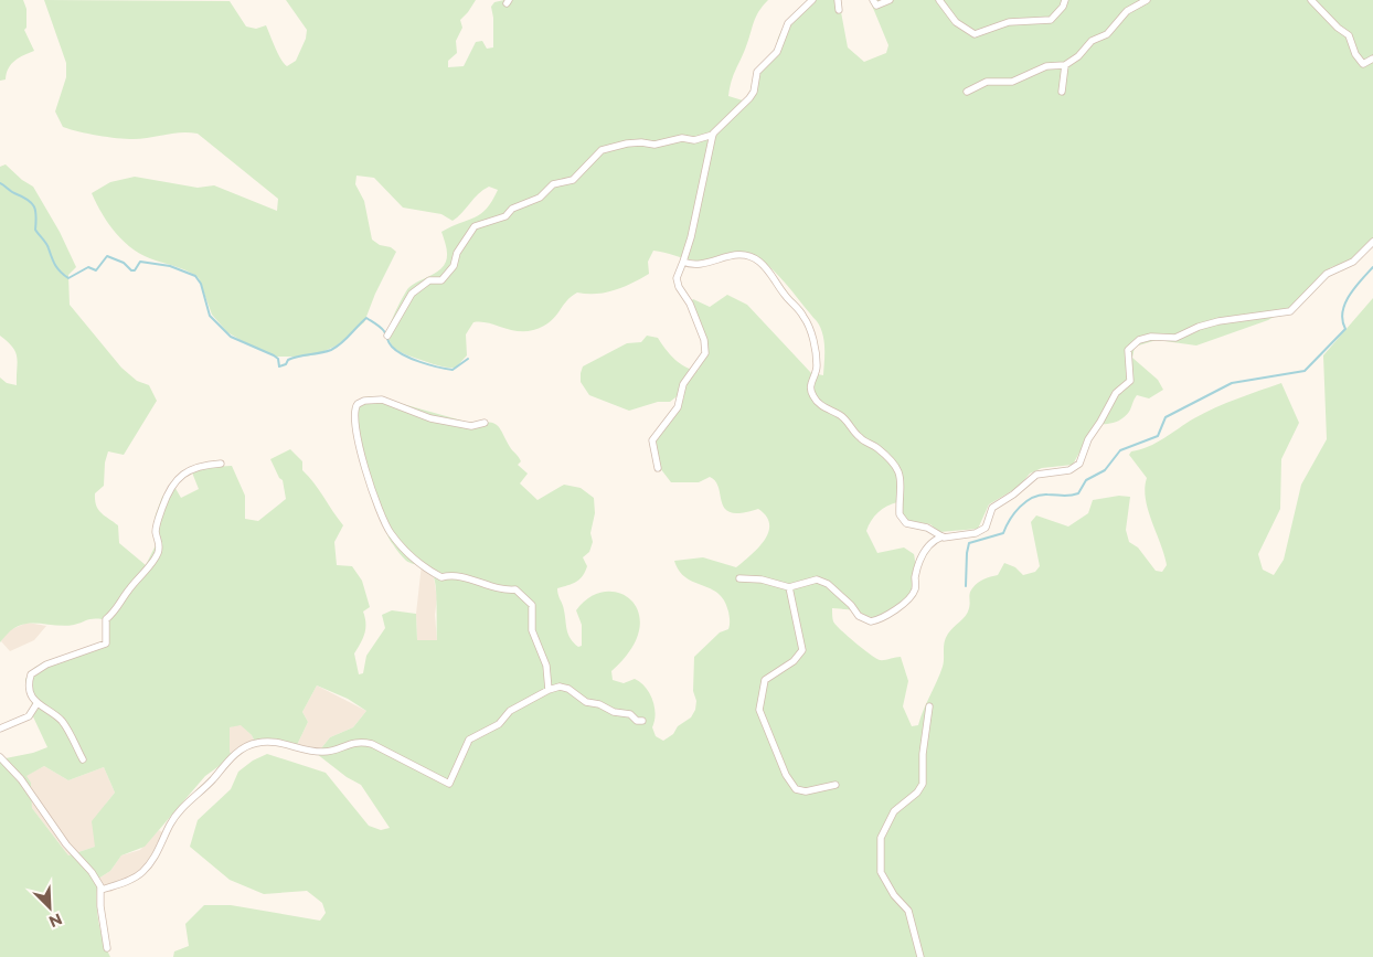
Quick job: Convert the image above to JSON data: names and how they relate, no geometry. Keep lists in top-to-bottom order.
{
  "north": "bottom right"
}
